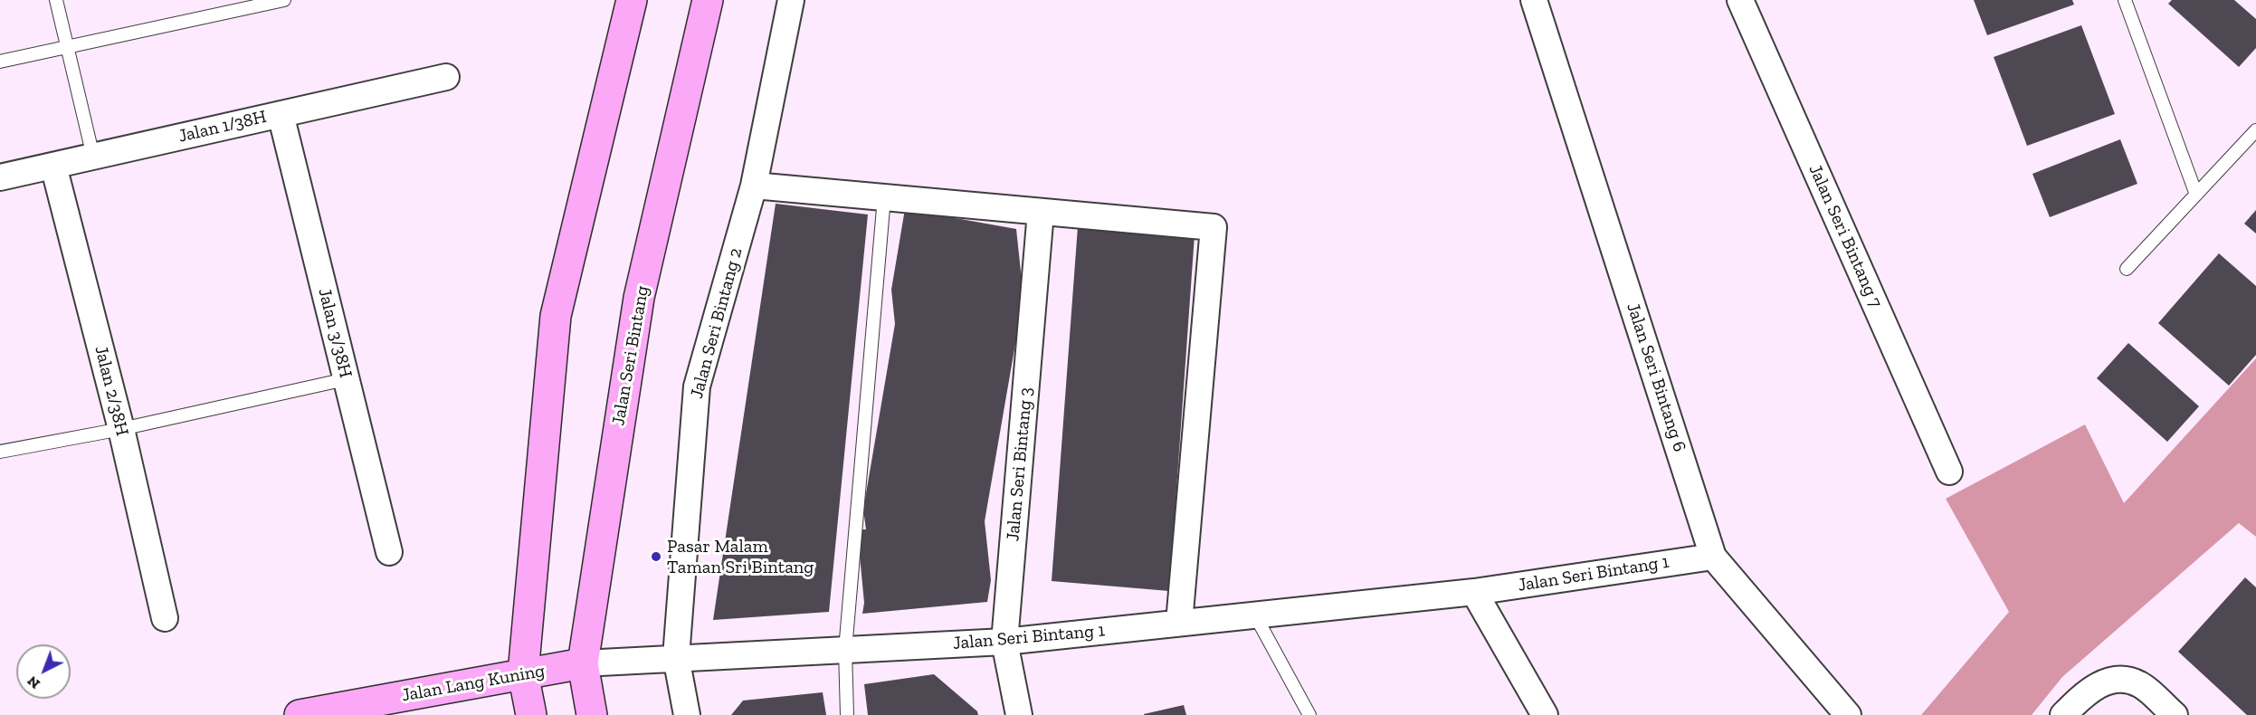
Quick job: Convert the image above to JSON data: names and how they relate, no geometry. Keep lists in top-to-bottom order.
{
  "streets": {
    "street": [
      "Jalan 1/38H",
      "Jalan Seri Bintang 7",
      "Jalan Seri Bintang 2",
      "Jalan 3/38H",
      "Jalan Seri Bintang",
      "Jalan Seri Bintang 6",
      "Jalan 2/38H",
      "Jalan Seri Bintang 3",
      "Jalan Seri Bintang 1",
      "Jalan Lang Kuning"
    ]
  },
  "crossings": [
    ["Jalan 1/38H", "Jalan 3/38H"],
    ["Jalan 1/38H", "Jalan 2/38H"],
    ["Jalan Seri Bintang 2", "Jalan Seri Bintang 1"],
    ["Jalan Seri Bintang", "Jalan Seri Bintang 1"],
    ["Jalan Seri Bintang", "Jalan Lang Kuning"],
    ["Jalan Seri Bintang 6", "Jalan Seri Bintang 1"],
    ["Jalan Seri Bintang 3", "Jalan Seri Bintang 1"],
    ["Jalan Seri Bintang 1", "Jalan Lang Kuning"]
  ],
  "places": ["Pasar Malam Taman Sri Bintang"],
  "north": "bottom left"
}
